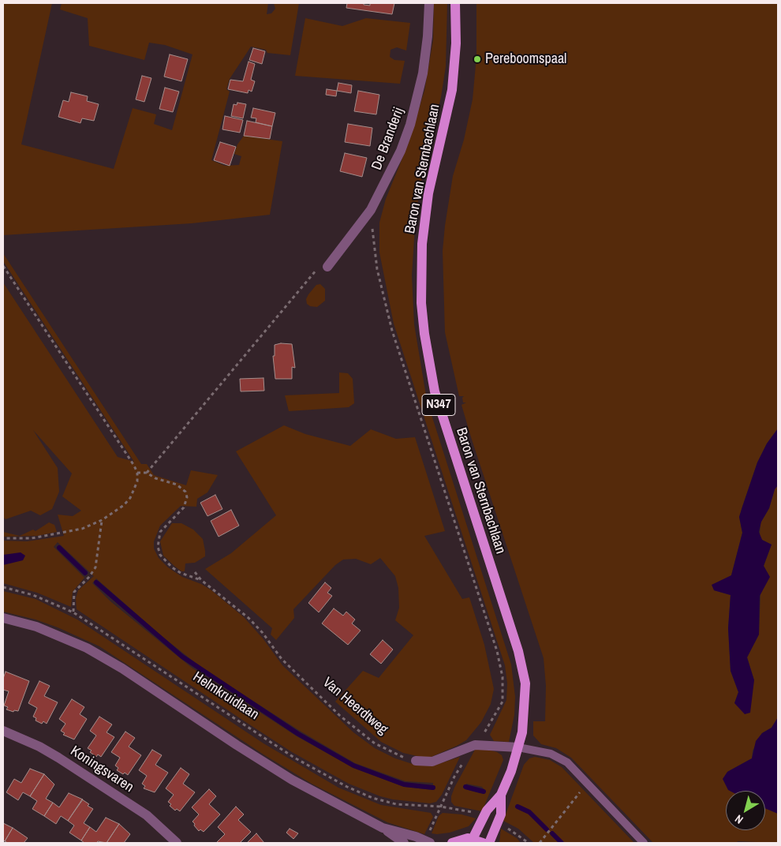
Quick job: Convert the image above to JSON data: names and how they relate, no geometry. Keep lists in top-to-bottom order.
{
  "streets": {
    "main road": ["Baron van Sternbachlaan", "N347"],
    "street": ["De Branderij", "Koningsvaren"],
    "path": ["Helmkruidlaan", "Van Heerdtweg"]
  },
  "places": ["Pereboomspaal"],
  "north": "bottom left"
}
